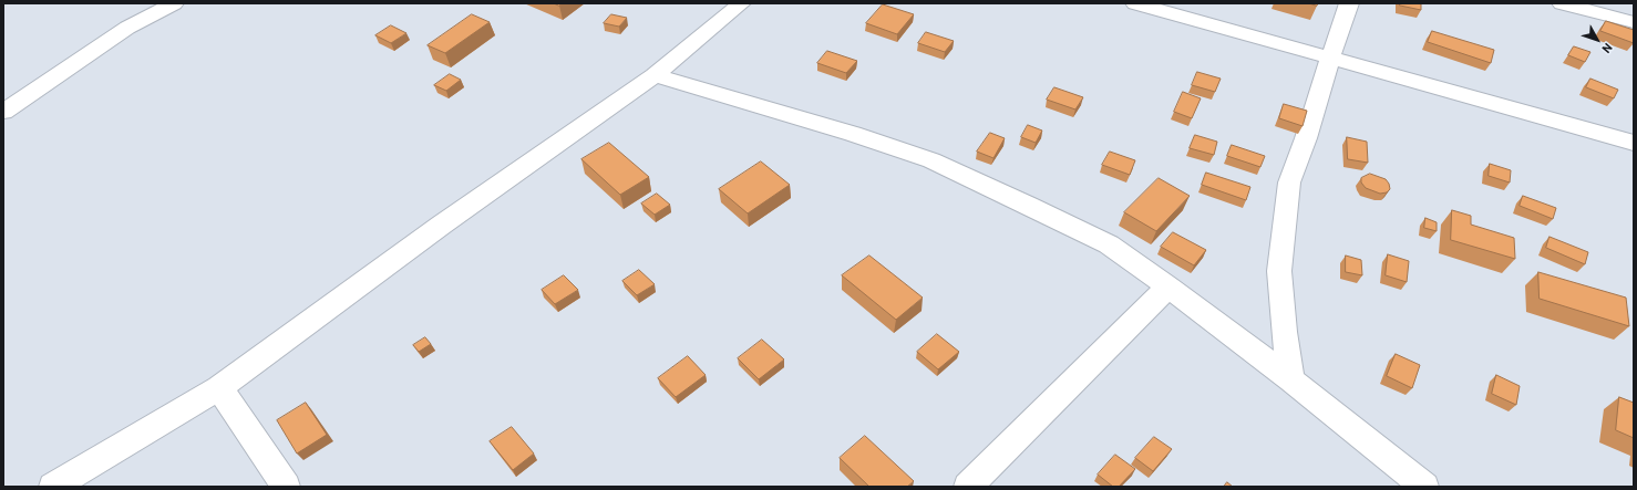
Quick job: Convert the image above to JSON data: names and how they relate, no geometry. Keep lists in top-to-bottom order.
{
  "north": "bottom right"
}
